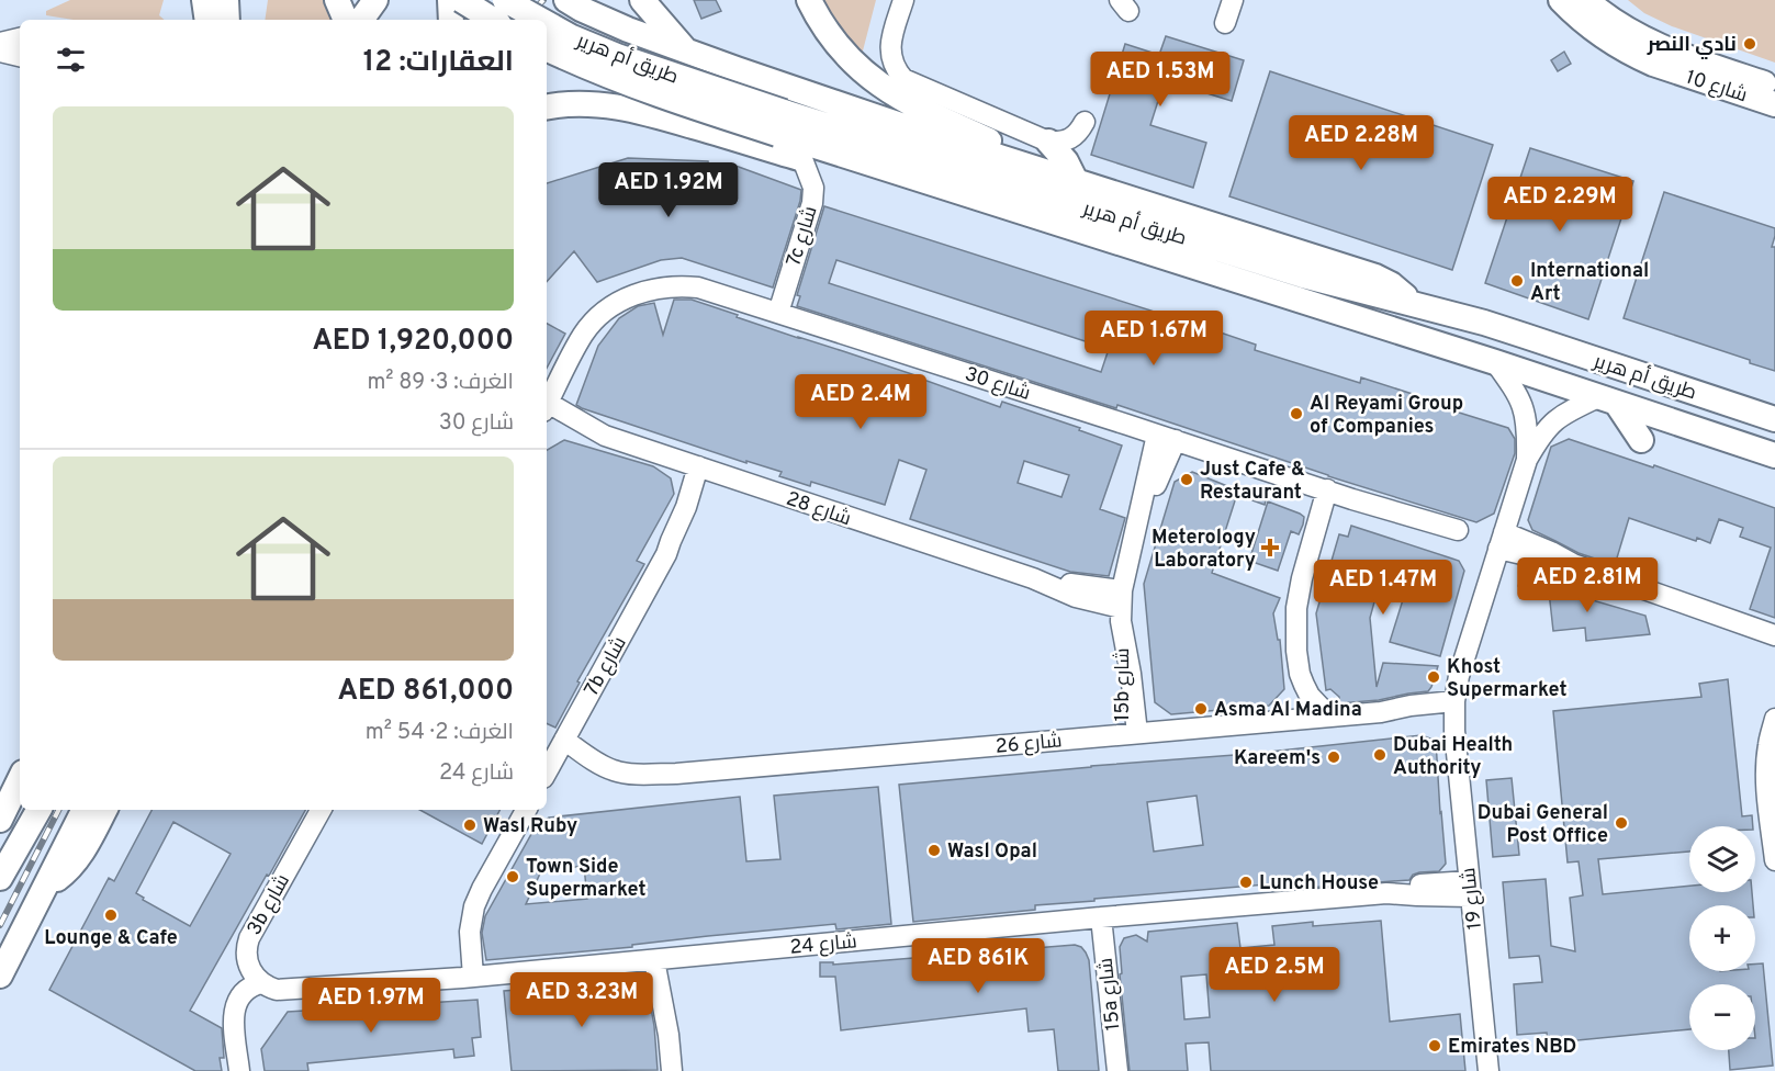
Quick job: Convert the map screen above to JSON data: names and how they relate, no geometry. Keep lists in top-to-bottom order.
{
  "streets": {
    "main road": ["طريق أم هرير", "شارع 10"],
    "street": [
      "7c شارع",
      "شارع 30",
      "شارع 28",
      "7b شارع",
      "15b شارع",
      "شارع 26",
      "شارع 19",
      "3b شارع",
      "شارع 24",
      "15a شارع"
    ]
  },
  "crossings": [
    ["طريق أم هرير", "شارع 19"],
    ["7c شارع", "شارع 30"],
    ["شارع 30", "15b شارع"],
    ["شارع 28", "7b شارع"],
    ["شارع 28", "15b شارع"],
    ["7b شارع", "شارع 26"],
    ["15b شارع", "شارع 26"],
    ["شارع 26", "شارع 19"],
    ["شارع 19", "شارع 24"],
    ["3b شارع", "شارع 24"],
    ["شارع 24", "15a شارع"]
  ],
  "places": {
    "other": [
      "نادي النصر",
      "International Art",
      "Al Reyami Group of Companies",
      "Just Cafe & Restaurant",
      "Khost Supermarket",
      "Asma Al Madina",
      "Dubai Health Authority",
      "Kareem's",
      "Dubai General Post Office",
      "Wasl Ruby",
      "Wasl Opal",
      "Town Side Supermarket",
      "Lunch House",
      "Lounge & Cafe",
      "Emirates NBD"
    ],
    "health": ["Meterology Laboratory"]
  },
  "page": {
    "heading": "العقارات: 12",
    "price": [
      "AED 1.53M",
      "AED 2.28M",
      "AED 1.92M",
      "AED 2.29M",
      "AED 1.67M",
      "AED 2.4M",
      "AED 2.81M",
      "AED 1.47M",
      "AED 861K",
      "AED 2.5M",
      "AED 3.23M",
      "AED 1.97M"
    ],
    "list": [
      {
        "name": "AED 1,920,000",
        "note": "الغرف: 3 · 89 m² · شارع 30"
      },
      {
        "name": "AED 861,000",
        "note": "الغرف: 2 · 54 m² · شارع 24"
      }
    ],
    "map_buttons": ["+", "−"]
  }
}
